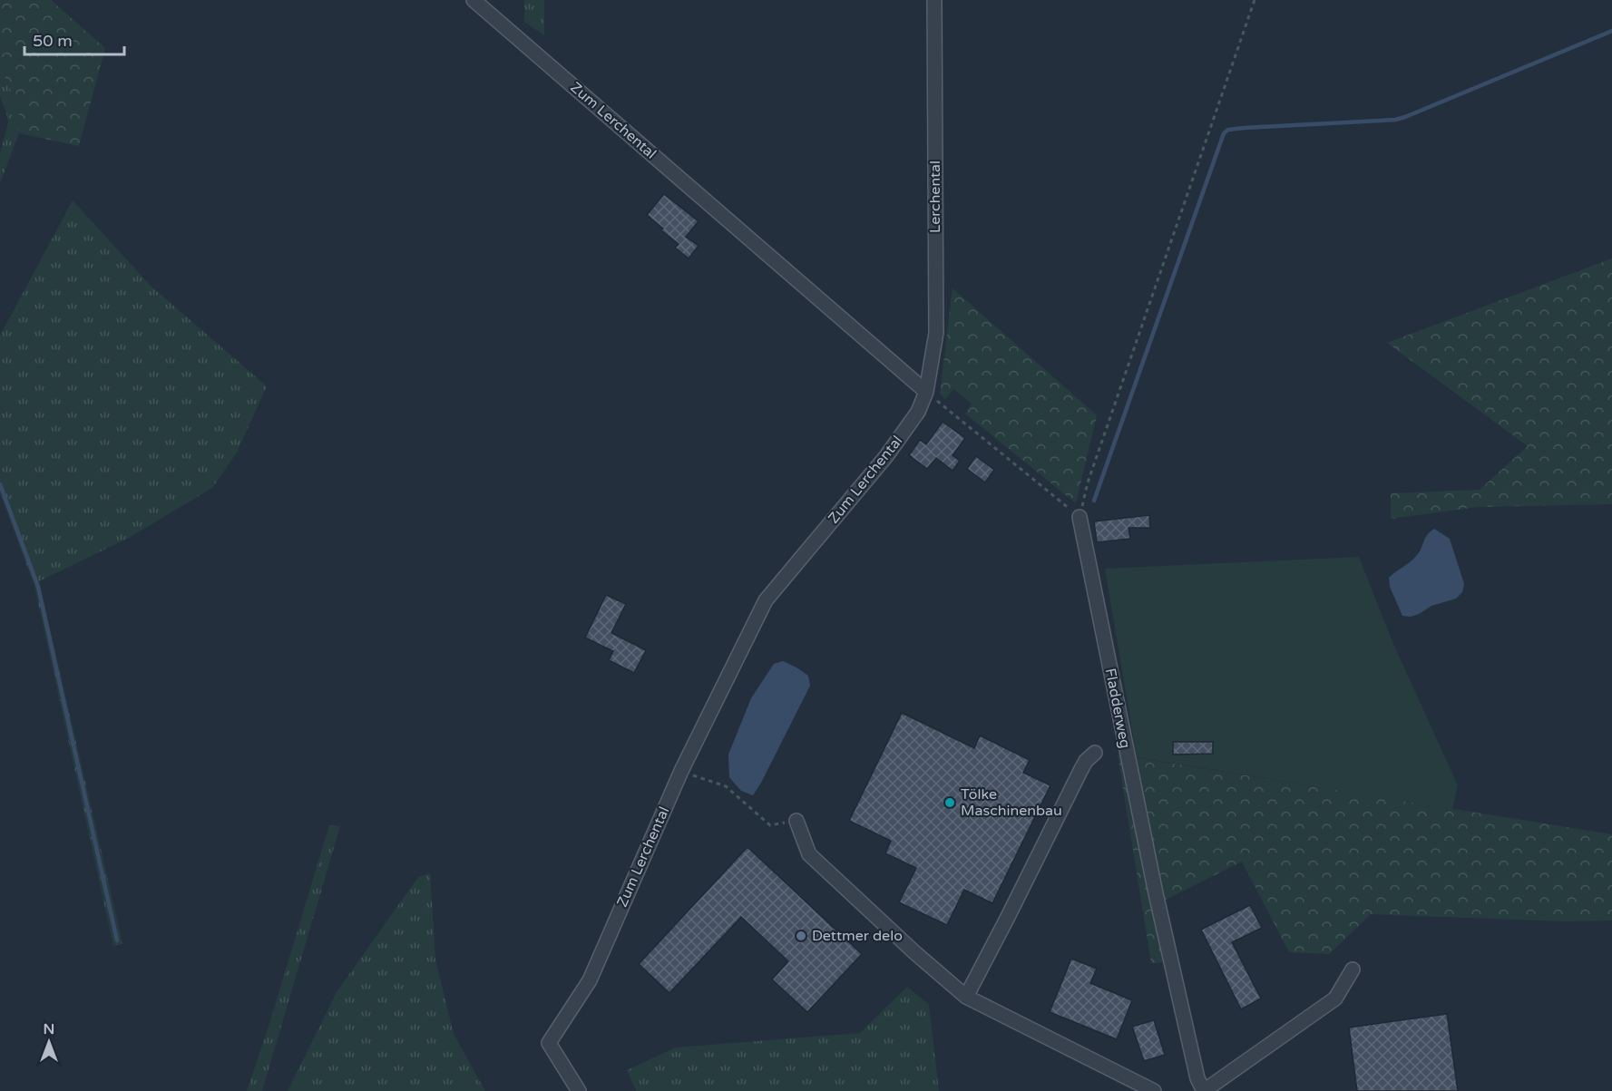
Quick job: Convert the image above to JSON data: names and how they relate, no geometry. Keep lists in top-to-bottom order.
{
  "streets": {
    "street": ["Zum Lerchental", "Lerchental", "Fladderweg"]
  },
  "crossings": [
    ["Zum Lerchental", "Lerchental"]
  ],
  "places": ["Tölke Maschinenbau", "Dettmer delo"],
  "scale_bar": "50 m",
  "north": "top"
}
